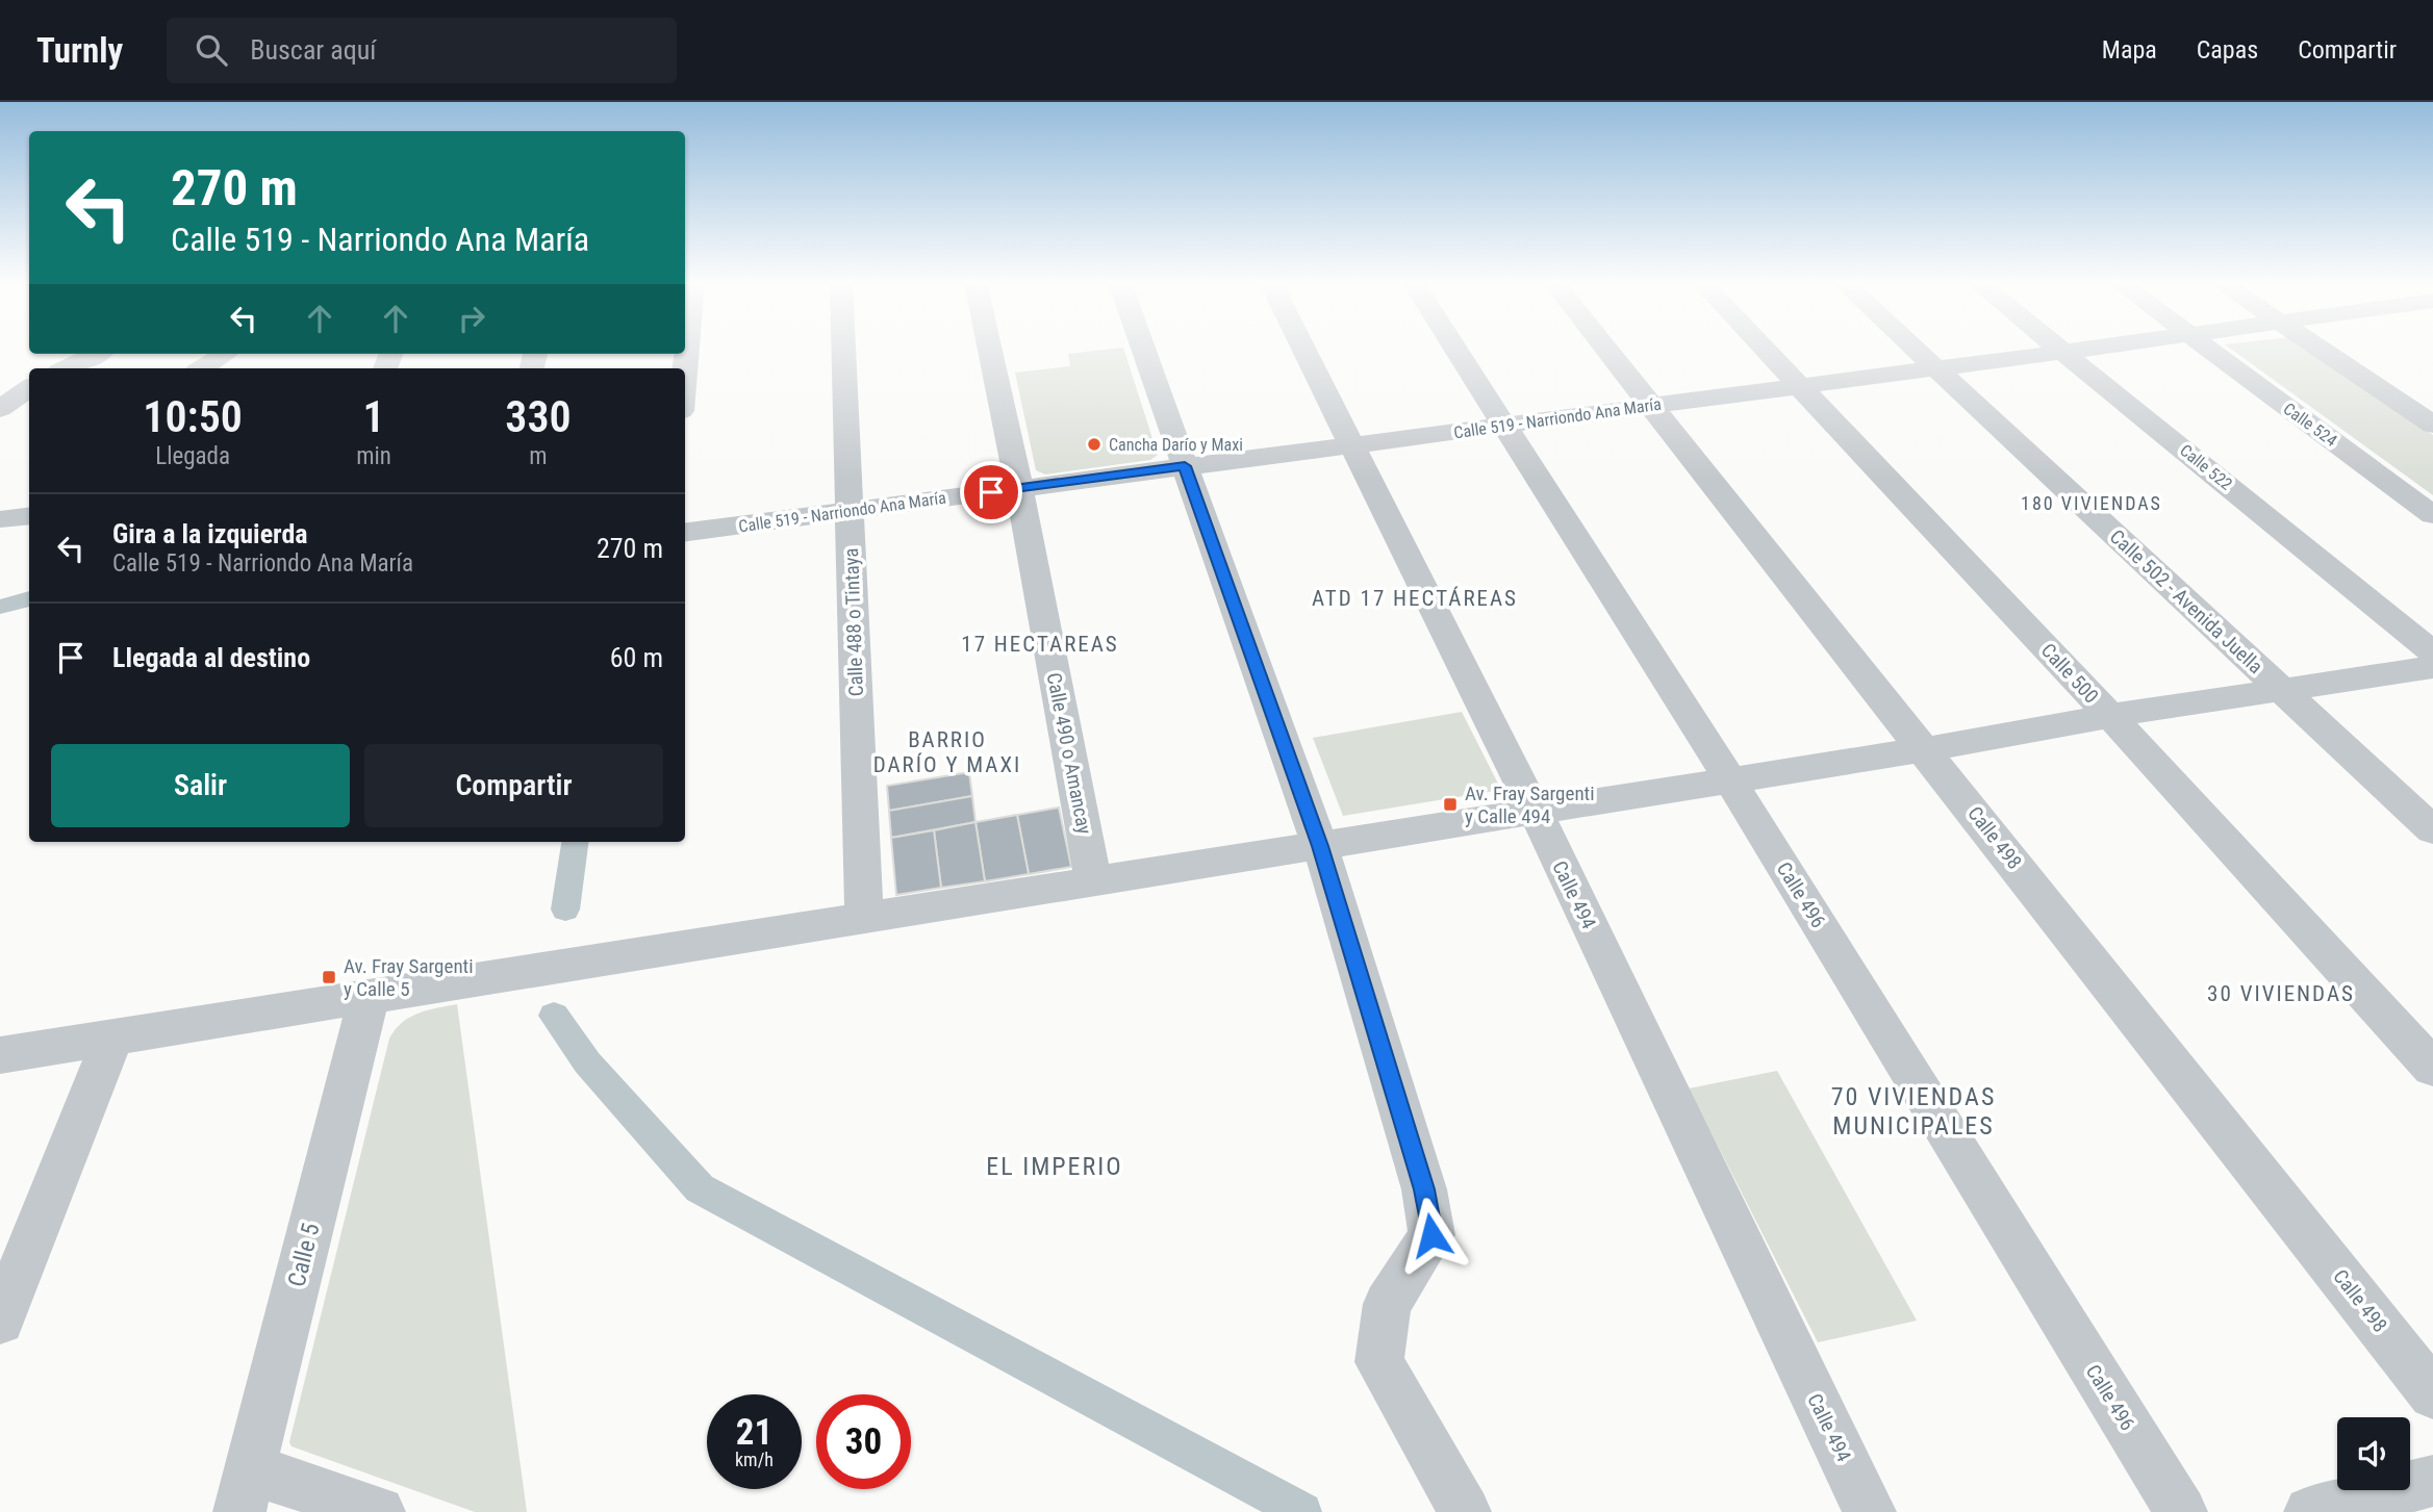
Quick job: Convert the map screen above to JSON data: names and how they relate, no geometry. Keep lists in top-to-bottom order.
{
  "streets": {
    "street": [
      "Calle 519 - Narriondo Ana María",
      "Calle 524",
      "Calle 522",
      "Calle 502 - Avenida Juella",
      "Calle 488 o Tintaya",
      "Calle 500",
      "Calle 490 o Amancay",
      "Calle 498",
      "Calle 494",
      "Calle 496",
      "Calle 5"
    ]
  },
  "crossings": [
    ["Calle 519 - Narriondo Ana María", "Calle 522"],
    ["Calle 519 - Narriondo Ana María", "Calle 502 - Avenida Juella"],
    ["Calle 519 - Narriondo Ana María", "Calle 488 o Tintaya"],
    ["Calle 519 - Narriondo Ana María", "Calle 500"],
    ["Calle 519 - Narriondo Ana María", "Calle 490 o Amancay"],
    ["Calle 519 - Narriondo Ana María", "Calle 498"],
    ["Calle 519 - Narriondo Ana María", "Calle 494"],
    ["Calle 519 - Narriondo Ana María", "Calle 496"]
  ],
  "districts": [
    "180 VIVIENDAS",
    "ATD 17 HECTÁREAS",
    "17 HECTAREAS",
    "BARRIO DARÍO Y MAXI",
    "30 VIVIENDAS",
    "70 VIVIENDAS MUNICIPALES",
    "EL IMPERIO"
  ],
  "places": {
    "other": ["Cancha Darío y Maxi"],
    "transit": ["Av. Fray Sargenti y Calle 494", "Av. Fray Sargenti y Calle 5"]
  },
  "page": {
    "header": "Turnly",
    "search": "Buscar aquí",
    "nav": ["Mapa", "Capas", "Compartir"],
    "turn": ["270 m", "Calle 519 - Narriondo Ana María"],
    "eta": [
      "10:50",
      "Llegada",
      "1",
      "min",
      "330",
      "m"
    ],
    "list": [
      {
        "name": "Gira a la izquierda",
        "note": "Calle 519 - Narriondo Ana María",
        "value": "270 m"
      },
      {
        "name": "Llegada al destino",
        "value": "60 m"
      }
    ],
    "buttons": ["Salir", "Compartir"],
    "speed": "21 km/h",
    "limit": "30"
  }
}
